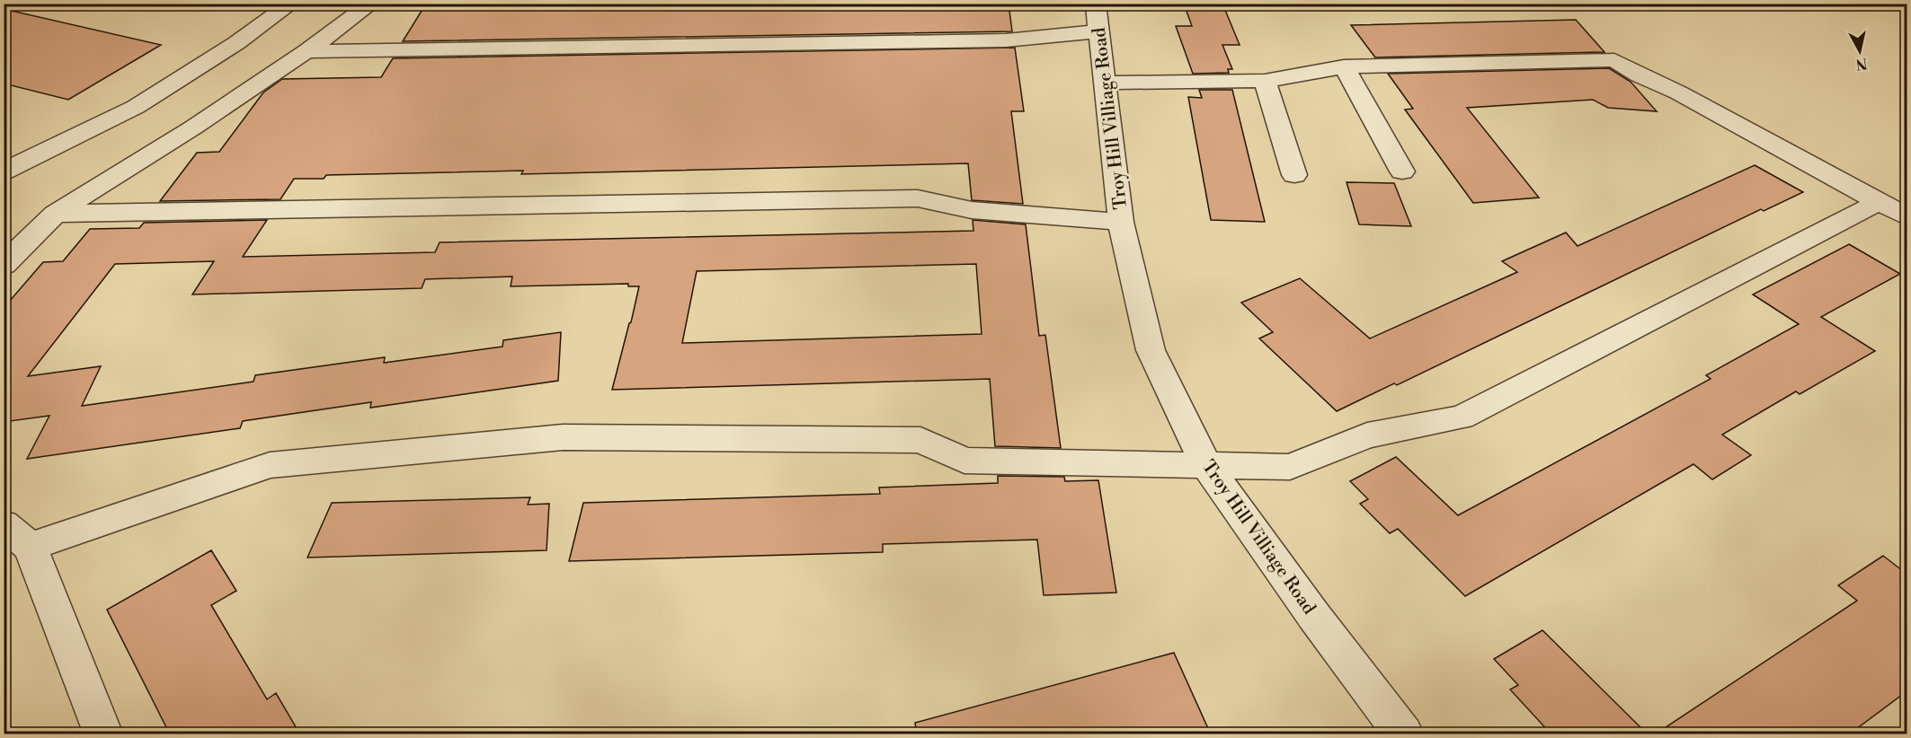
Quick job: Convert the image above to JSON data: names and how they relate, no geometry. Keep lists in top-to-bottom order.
{
  "streets": {
    "street": ["Troy Hill Villiage Road"]
  },
  "north": "bottom"
}
